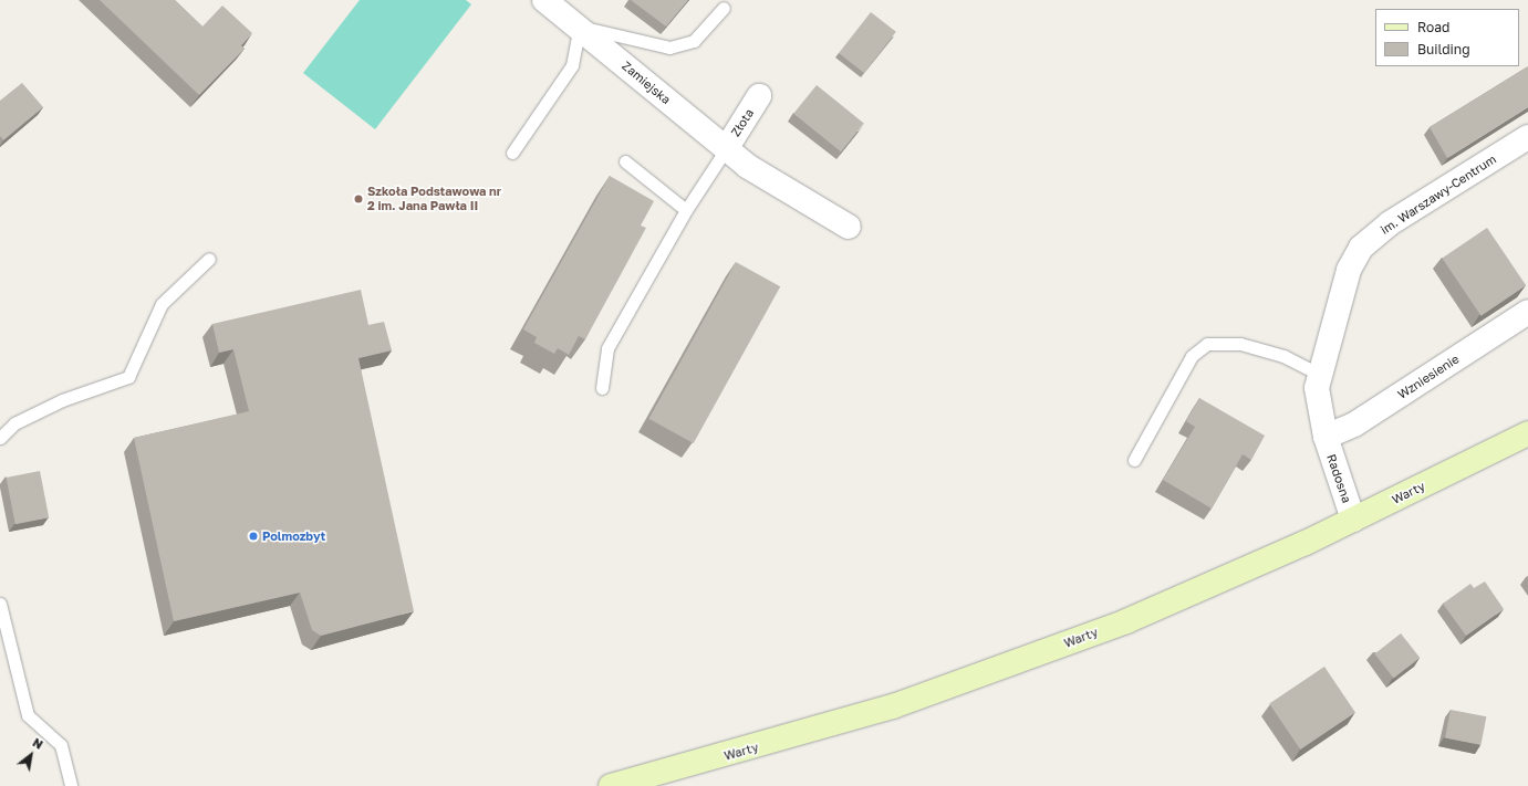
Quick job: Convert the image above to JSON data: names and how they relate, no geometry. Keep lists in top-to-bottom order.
{
  "streets": {
    "main road": ["Warty"],
    "street": [
      "Zamiejska",
      "Złota",
      "im. Warszawy-Centrum",
      "Wzniesienie",
      "Radosna"
    ]
  },
  "crossings": [
    ["Zamiejska", "Złota"],
    ["im. Warszawy-Centrum", "Wzniesienie"],
    ["im. Warszawy-Centrum", "Radosna"],
    ["Wzniesienie", "Radosna"],
    ["Radosna", "Warty"]
  ],
  "places": ["Szkoła Podstawowa nr 2 im. Jana Pawła II", "Polmozbyt"],
  "legend": ["Road", "Building"],
  "north": "top right"
}
